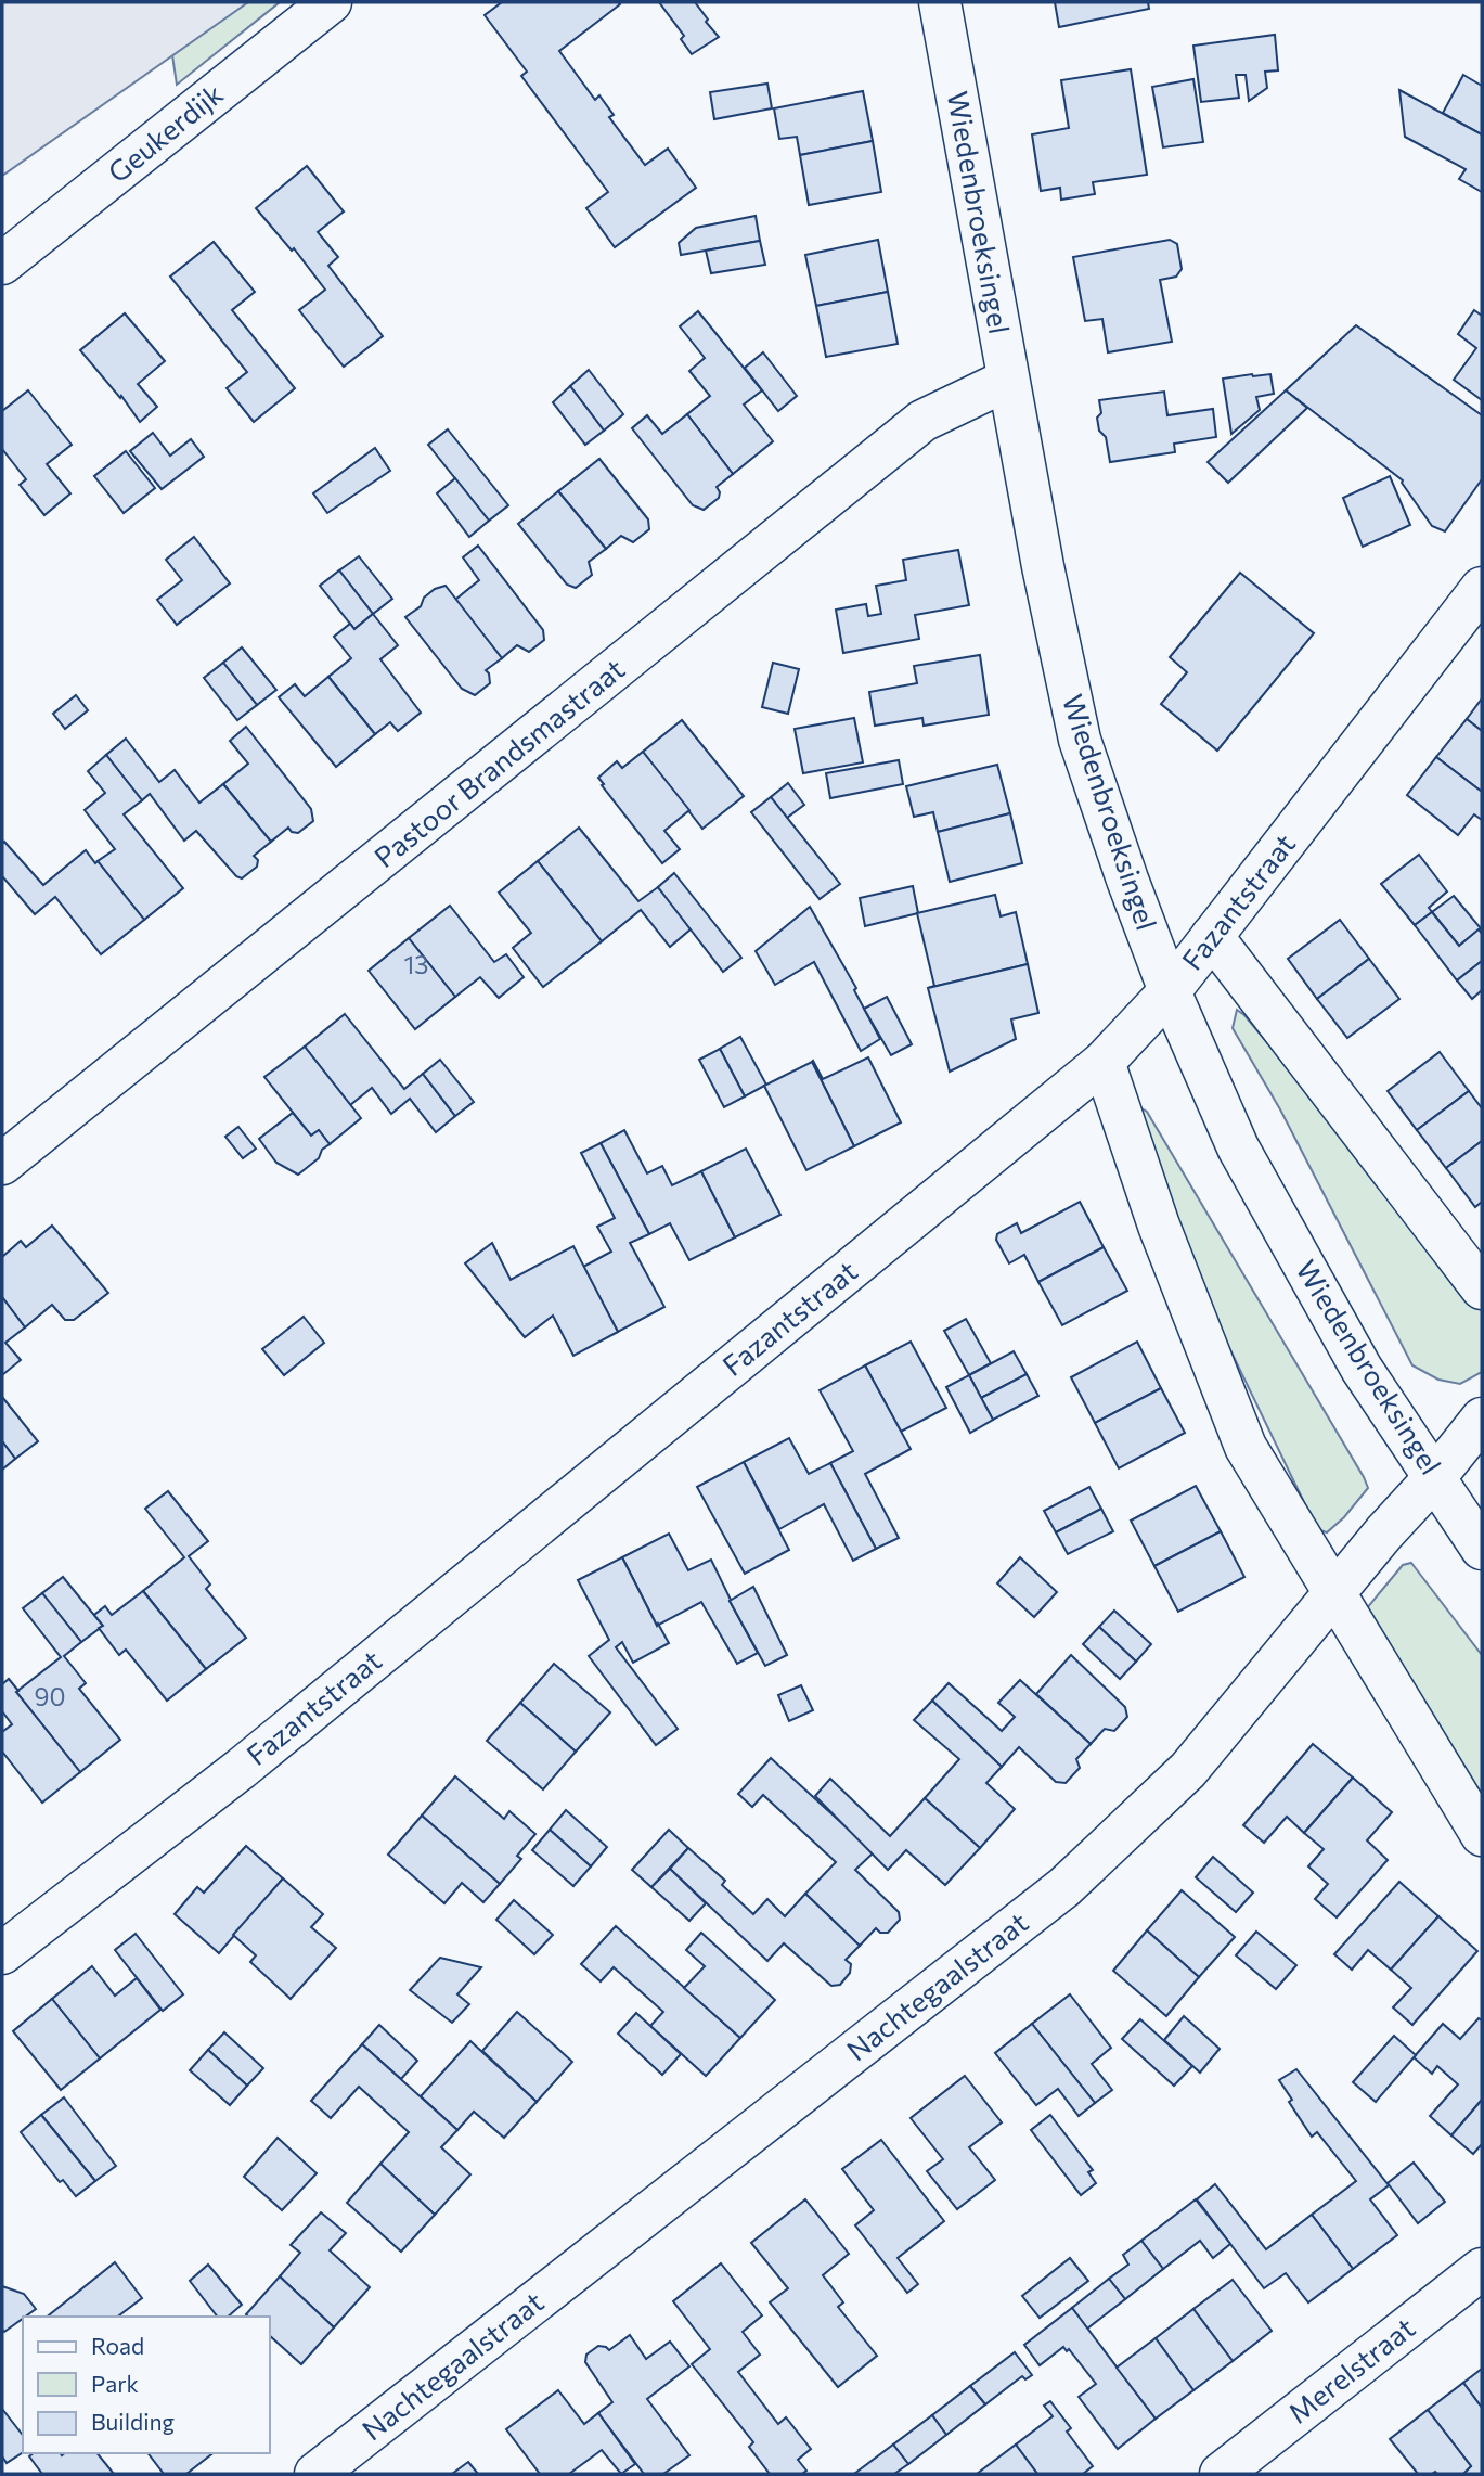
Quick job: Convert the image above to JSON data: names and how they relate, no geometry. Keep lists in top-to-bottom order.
{
  "streets": {
    "street": [
      "Geukerdijk",
      "Wiedenbroeksingel",
      "Pastoor Brandsmastraat",
      "Fazantstraat",
      "Nachtegaalstraat",
      "Merelstraat"
    ]
  },
  "crossings": [
    ["Wiedenbroeksingel", "Pastoor Brandsmastraat"],
    ["Wiedenbroeksingel", "Fazantstraat"],
    ["Wiedenbroeksingel", "Nachtegaalstraat"]
  ],
  "house_numbers": ["13", "90"],
  "legend": ["Road", "Park", "Building"]
}
